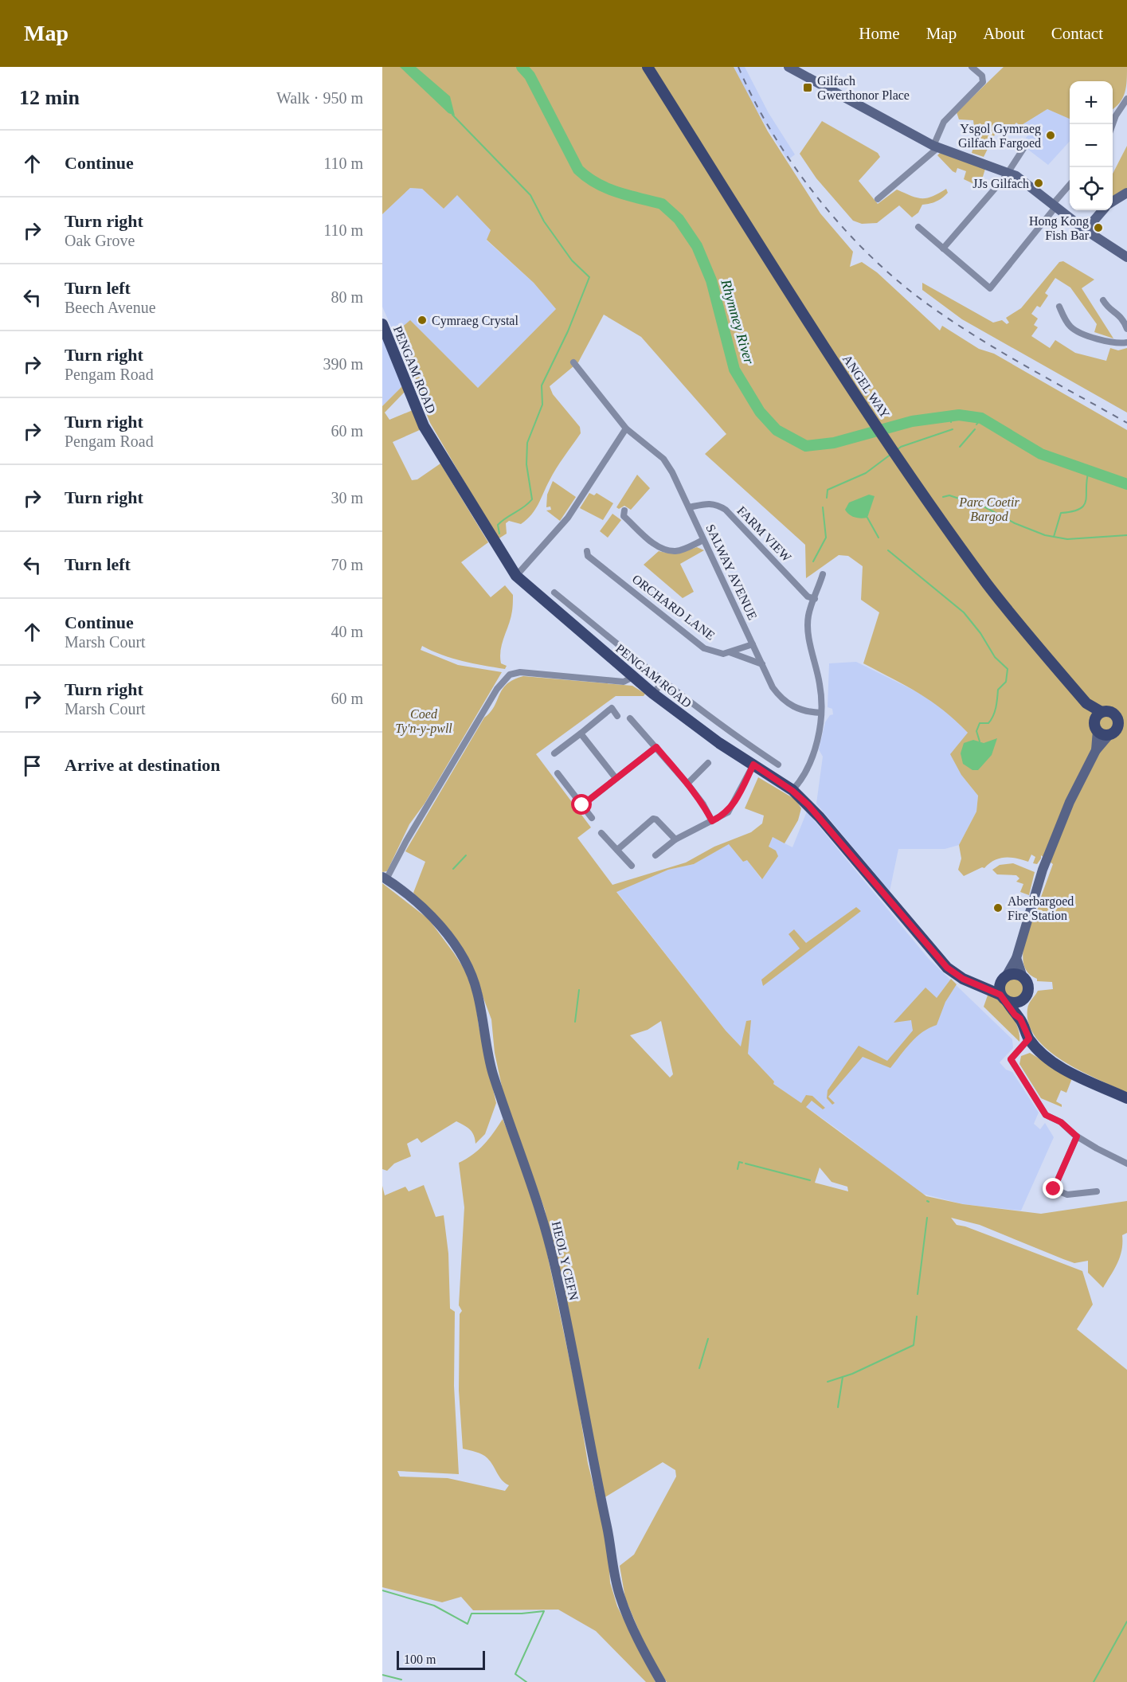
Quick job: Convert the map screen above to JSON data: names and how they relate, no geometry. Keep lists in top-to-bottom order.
{
  "streets": {
    "main road": ["PENGAM ROAD", "ANGEL WAY"],
    "street": [
      "FARM VIEW",
      "SALWAY AVENUE",
      "ORCHARD LANE",
      "HEOL Y CEFN"
    ]
  },
  "crossings": [
    ["FARM VIEW", "SALWAY AVENUE"],
    ["SALWAY AVENUE", "ORCHARD LANE"]
  ],
  "water": ["Rhymney River"],
  "parks": ["Parc Coetir Bargod", "Coed Ty'n-y-pwll"],
  "places": {
    "transit": ["Gilfach Gwerthonor Place"],
    "other": [
      "Ysgol Gymraeg Gilfach Fargoed",
      "JJs Gilfach",
      "Hong Kong Fish Bar",
      "Cymraeg Crystal",
      "Aberbargoed Fire Station"
    ]
  },
  "scale_bar": "100 m",
  "page": {
    "header": "Map",
    "nav": [
      "Home",
      "Map",
      "About",
      "Contact"
    ],
    "heading": ["12 min", "Walk · 950 m"],
    "map_buttons": ["+", "−"],
    "list": [
      ["Continue", "110 m"],
      ["Turn right", "Oak Grove", "110 m"],
      ["Turn left", "Beech Avenue", "80 m"],
      ["Turn right", "Pengam Road", "390 m"],
      ["Turn right", "Pengam Road", "60 m"],
      ["Turn right", "30 m"],
      ["Turn left", "70 m"],
      ["Continue", "Marsh Court", "40 m"],
      ["Turn right", "Marsh Court", "60 m"],
      "Arrive at destination"
    ],
    "scale": "100 m"
  }
}
